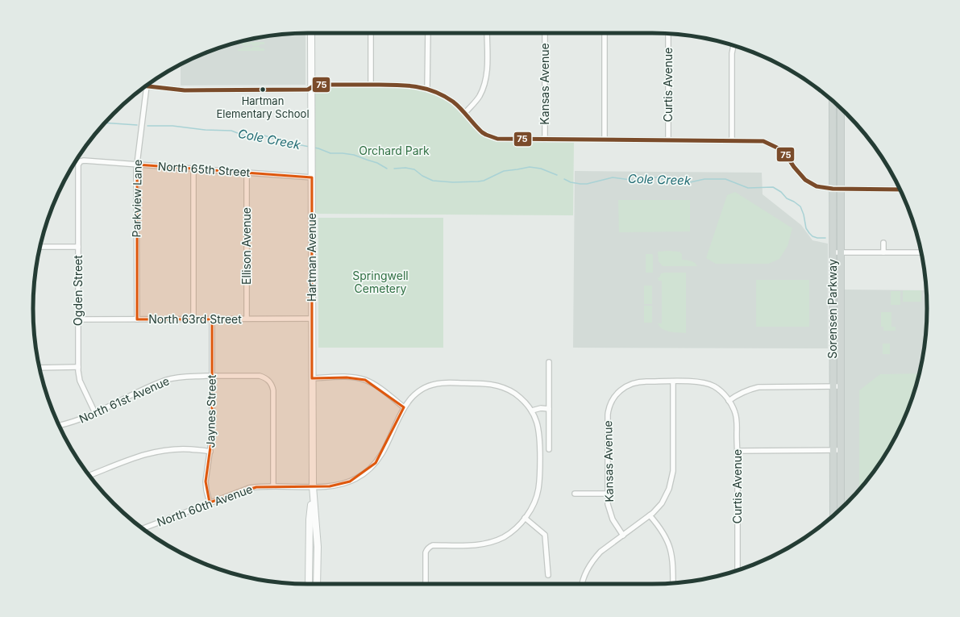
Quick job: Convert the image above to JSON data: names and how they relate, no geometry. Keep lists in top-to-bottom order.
{
  "streets": {
    "main road": ["Hartman Avenue", "Sorensen Parkway"],
    "street": [
      "Kansas Avenue",
      "Curtis Avenue",
      "North 65th Street",
      "Parkview Lane",
      "Ellison Avenue",
      "Ogden Street",
      "North 63rd Street",
      "North 61st Avenue",
      "Jaynes Street",
      "North 60th Avenue"
    ]
  },
  "crossings": [
    ["North 65th Street", "Parkview Lane"],
    ["North 65th Street", "Ellison Avenue"],
    ["North 65th Street", "Hartman Avenue"],
    ["North 65th Street", "Ogden Street"],
    ["Parkview Lane", "North 63rd Street"],
    ["Ellison Avenue", "North 63rd Street"],
    ["Hartman Avenue", "North 63rd Street"],
    ["Hartman Avenue", "North 60th Avenue"],
    ["Ogden Street", "North 63rd Street"],
    ["Ogden Street", "North 61st Avenue"],
    ["North 63rd Street", "Jaynes Street"],
    ["North 61st Avenue", "Jaynes Street"],
    ["North 61st Avenue", "North 60th Avenue"],
    ["Jaynes Street", "North 60th Avenue"]
  ],
  "water": ["Cole Creek"],
  "parks": ["Orchard Park", "Springwell Cemetery"],
  "places": ["Hartman Elementary School"],
  "lines": ["transit line 75"]
}
